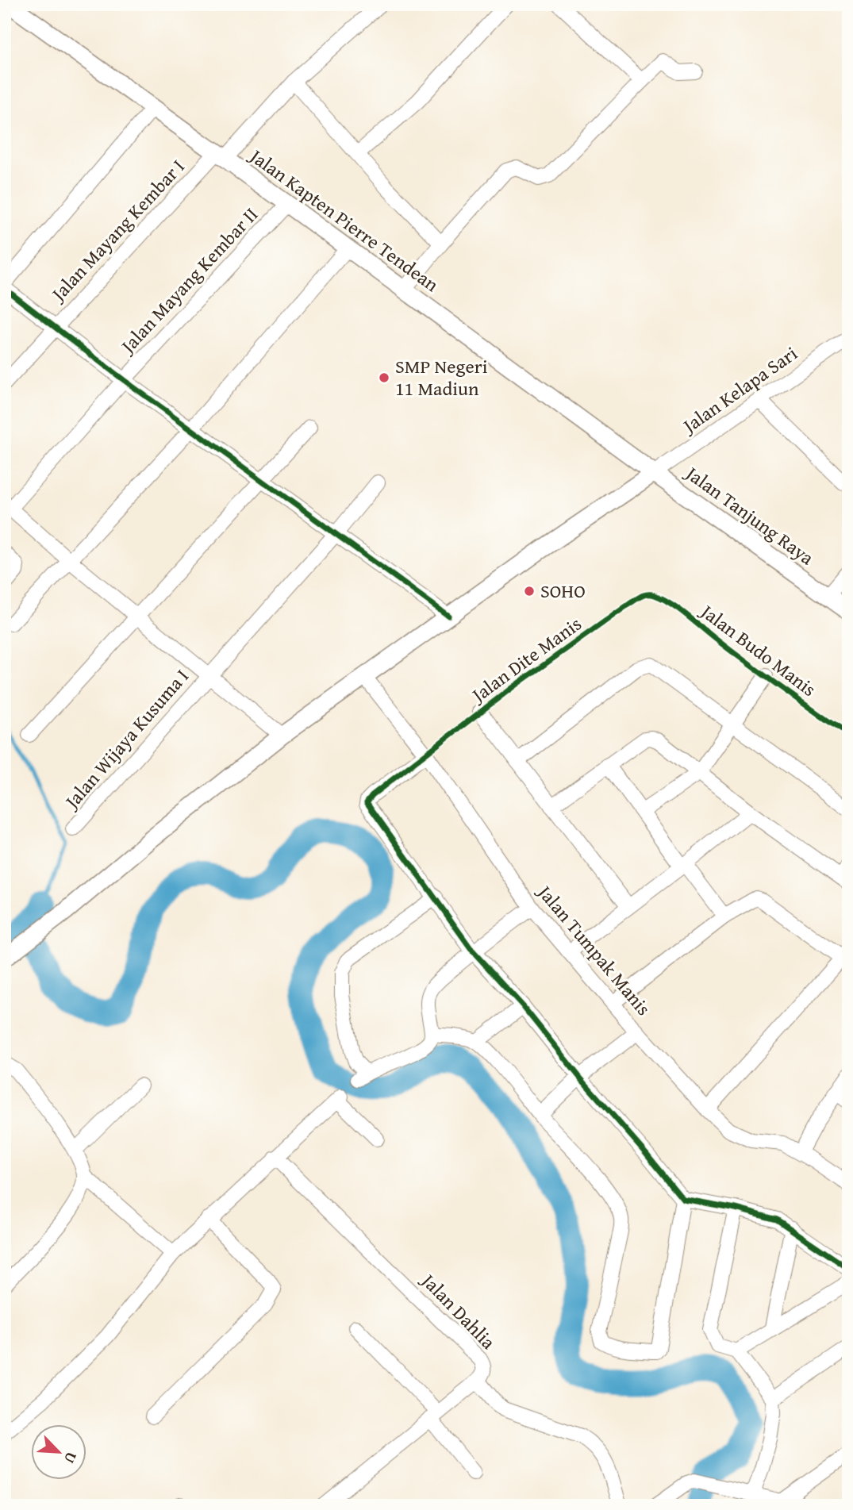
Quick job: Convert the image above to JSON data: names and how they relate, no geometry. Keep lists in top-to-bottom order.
{
  "streets": {
    "main road": ["Jalan Kapten Pierre Tendean", "Jalan Tanjung Raya"],
    "street": [
      "Jalan Mayang Kembar I",
      "Jalan Mayang Kembar II",
      "Jalan Kelapa Sari",
      "Jalan Wijaya Kusuma I",
      "Jalan Tumpak Manis",
      "Jalan Dahlia"
    ],
    "cycle path": ["Jalan Budo Manis"]
  },
  "crossings": [
    ["Jalan Kapten Pierre Tendean", "Jalan Mayang Kembar I"],
    ["Jalan Kapten Pierre Tendean", "Jalan Mayang Kembar II"],
    ["Jalan Kapten Pierre Tendean", "Jalan Kelapa Sari"],
    ["Jalan Kapten Pierre Tendean", "Jalan Tanjung Raya"],
    ["Jalan Kelapa Sari", "Jalan Tanjung Raya"]
  ],
  "places": ["SMP Negeri 11 Madiun", "SOHO"],
  "north": "bottom right"
}
